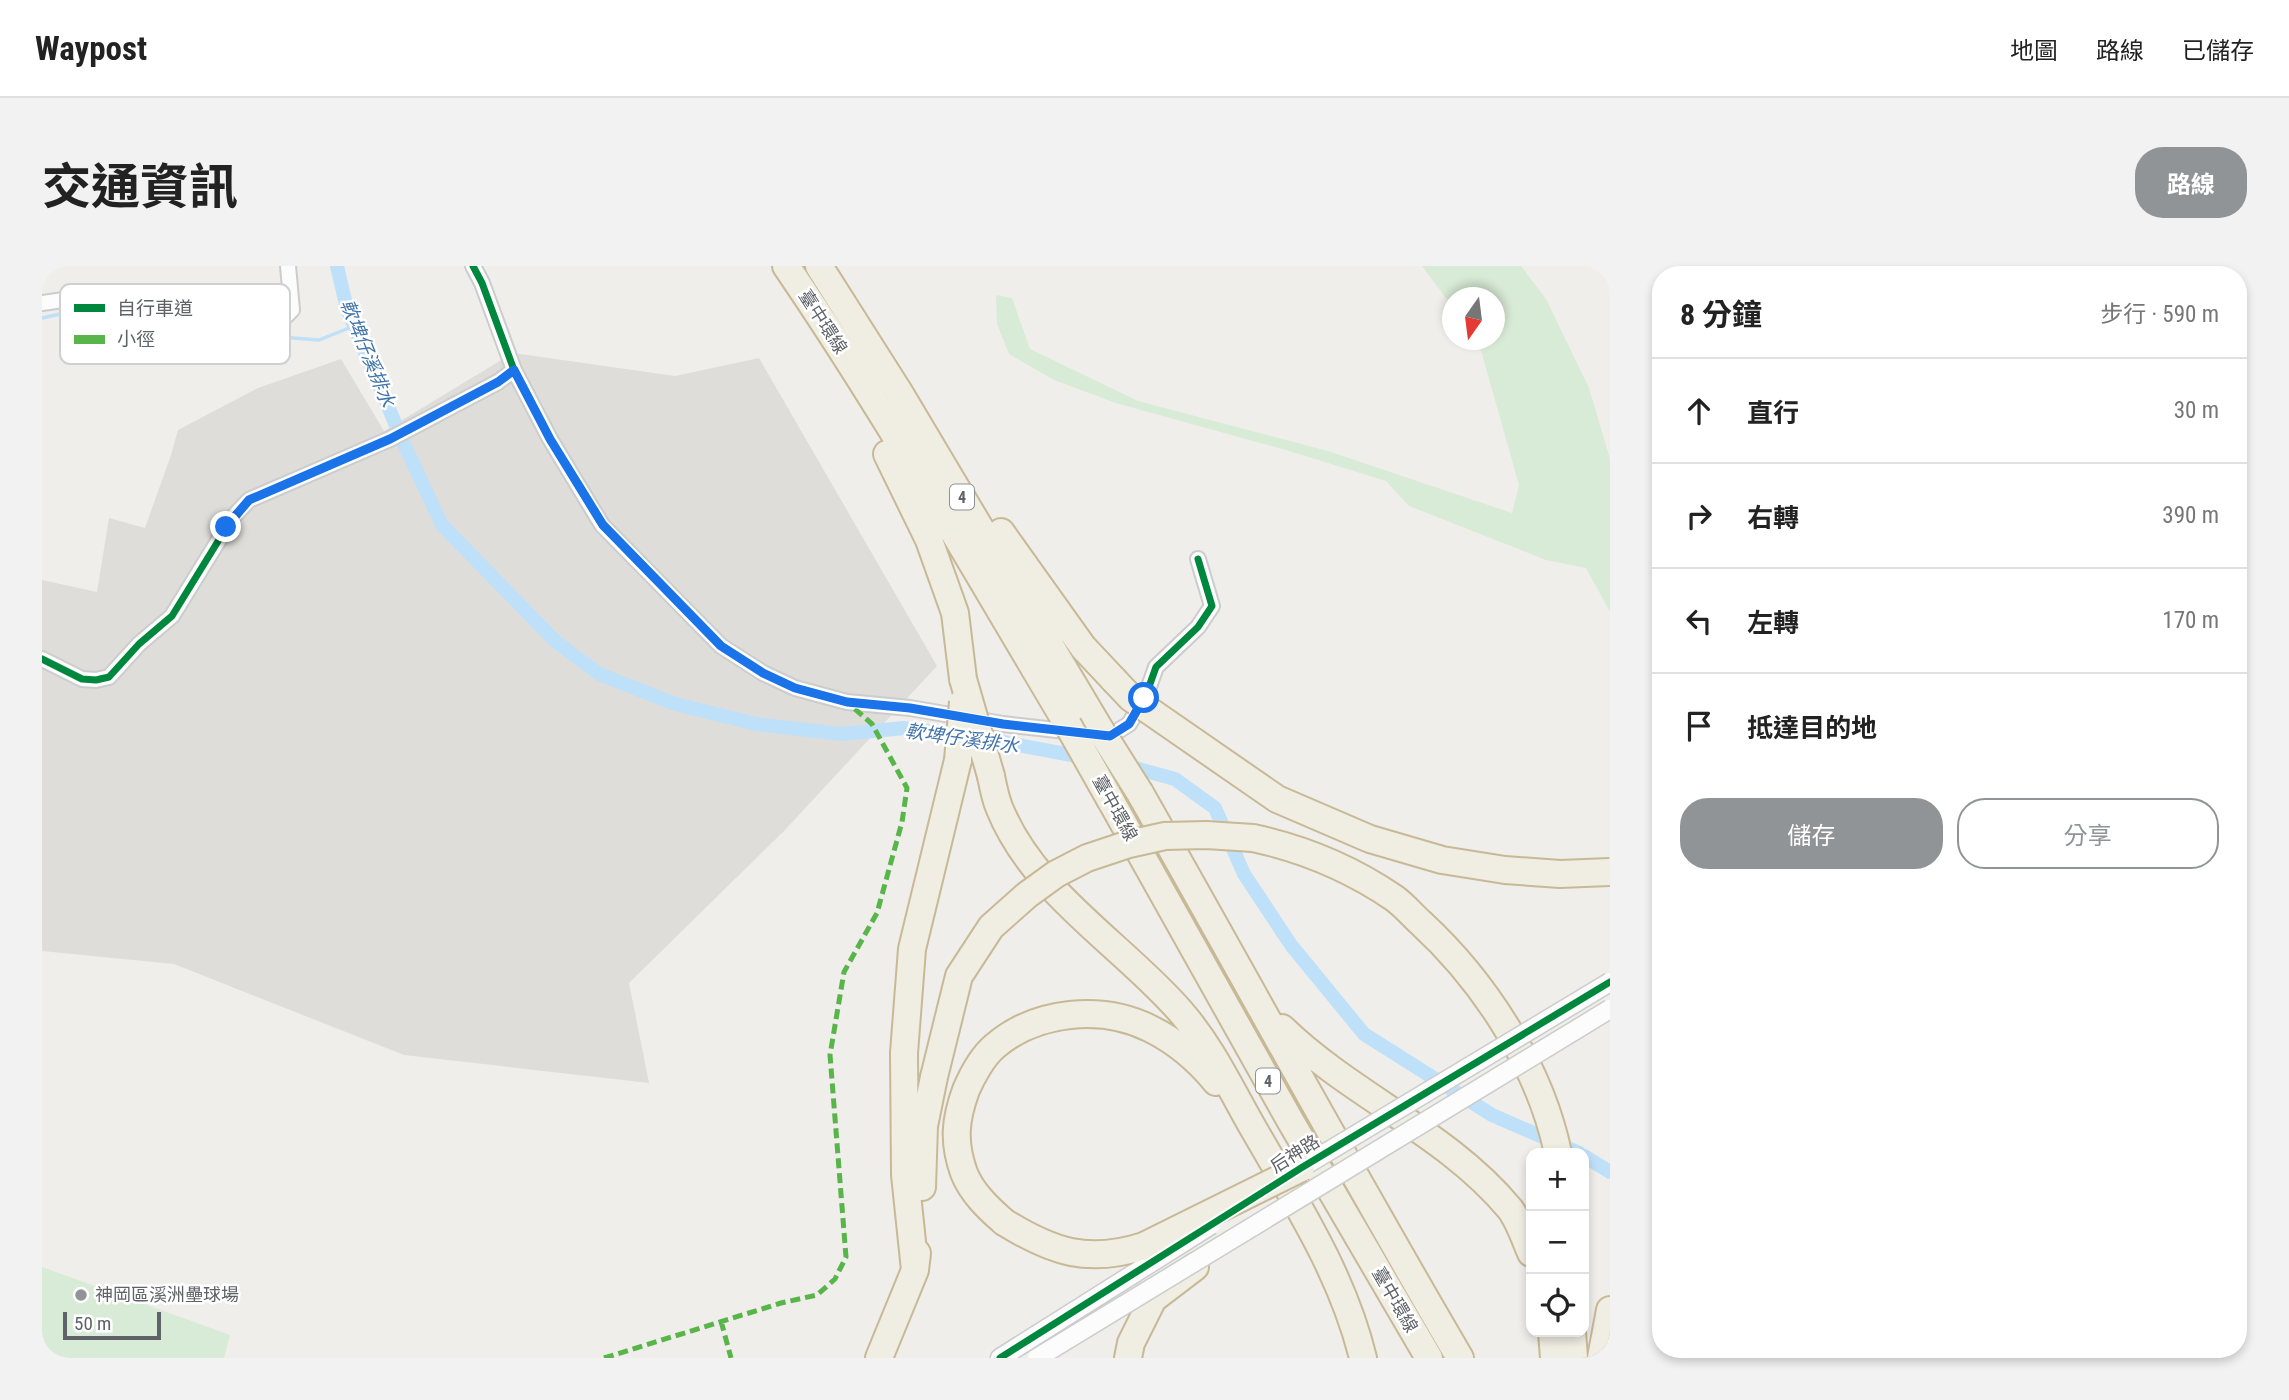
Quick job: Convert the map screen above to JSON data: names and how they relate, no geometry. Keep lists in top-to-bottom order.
{
  "streets": {
    "highway": ["臺中環線", "4"],
    "street": ["后神路"]
  },
  "water": ["軟埤仔溪排水"],
  "places": ["神岡區溪洲壘球場"],
  "legend": ["自行車道", "小徑"],
  "scale_bar": "50 m",
  "north": "bottom",
  "page": {
    "header": "Waypost",
    "nav": ["地圖", "路線", "已儲存"],
    "title": "交通資訊",
    "buttons": [
      "路線",
      ["儲存", "分享"]
    ],
    "heading": ["8 分鐘", "步行 · 590 m"],
    "list": [
      ["直行", "30 m"],
      ["右轉", "390 m"],
      ["左轉", "170 m"],
      "抵達目的地"
    ],
    "map_buttons": ["+", "−"],
    "scale": "50 m"
  }
}
